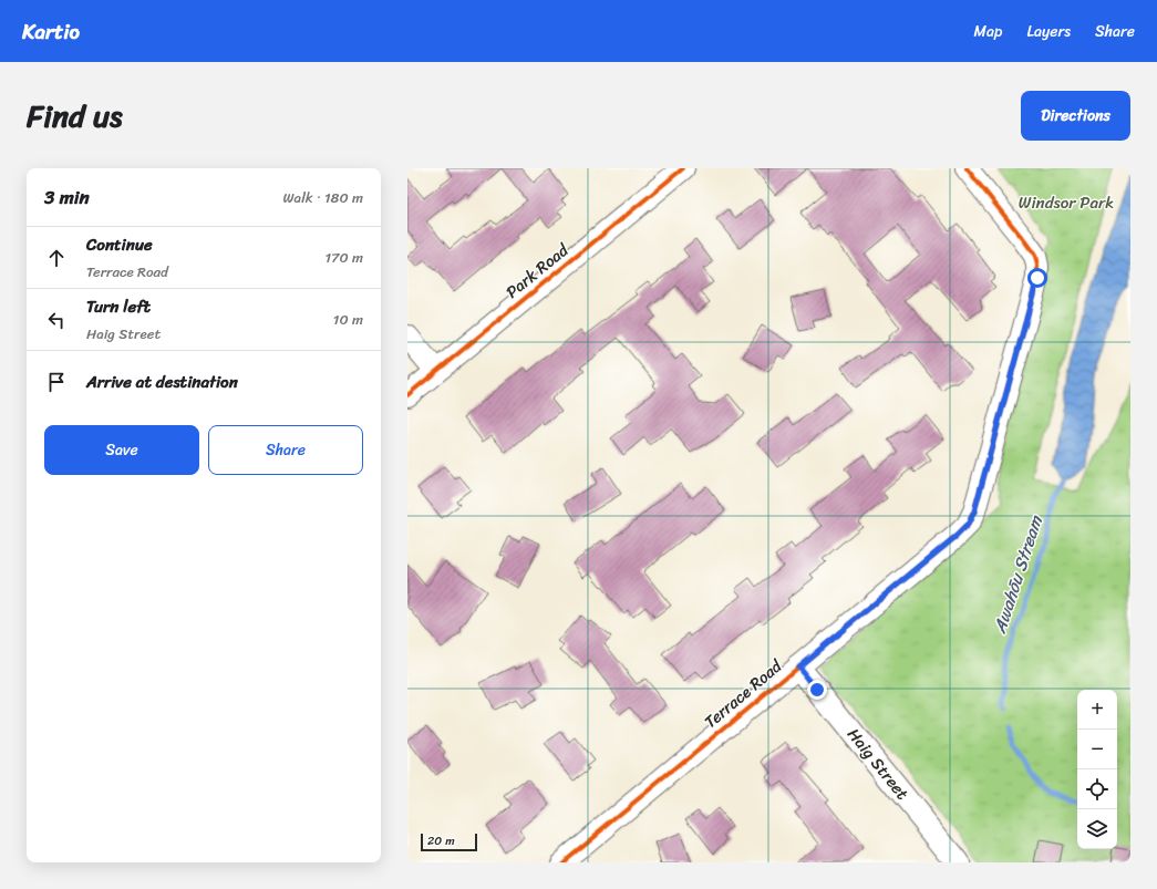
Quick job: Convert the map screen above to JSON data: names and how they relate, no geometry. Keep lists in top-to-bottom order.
{
  "streets": {
    "street": ["Park Road", "Terrace Road", "Haig Street"]
  },
  "crossings": [
    ["Terrace Road", "Haig Street"]
  ],
  "water": ["Awahōu Stream"],
  "parks": ["Windsor Park"],
  "scale_bar": "20 m",
  "page": {
    "header": "Kartio",
    "nav": ["Map", "Layers", "Share"],
    "title": "Find us",
    "buttons": [
      "Directions",
      ["Save", "Share"]
    ],
    "heading": ["3 min", "Walk · 180 m"],
    "list": [
      ["Continue", "Terrace Road", "170 m"],
      ["Turn left", "Haig Street", "10 m"],
      "Arrive at destination"
    ],
    "map_buttons": ["+", "−"],
    "scale": "20 m"
  }
}
